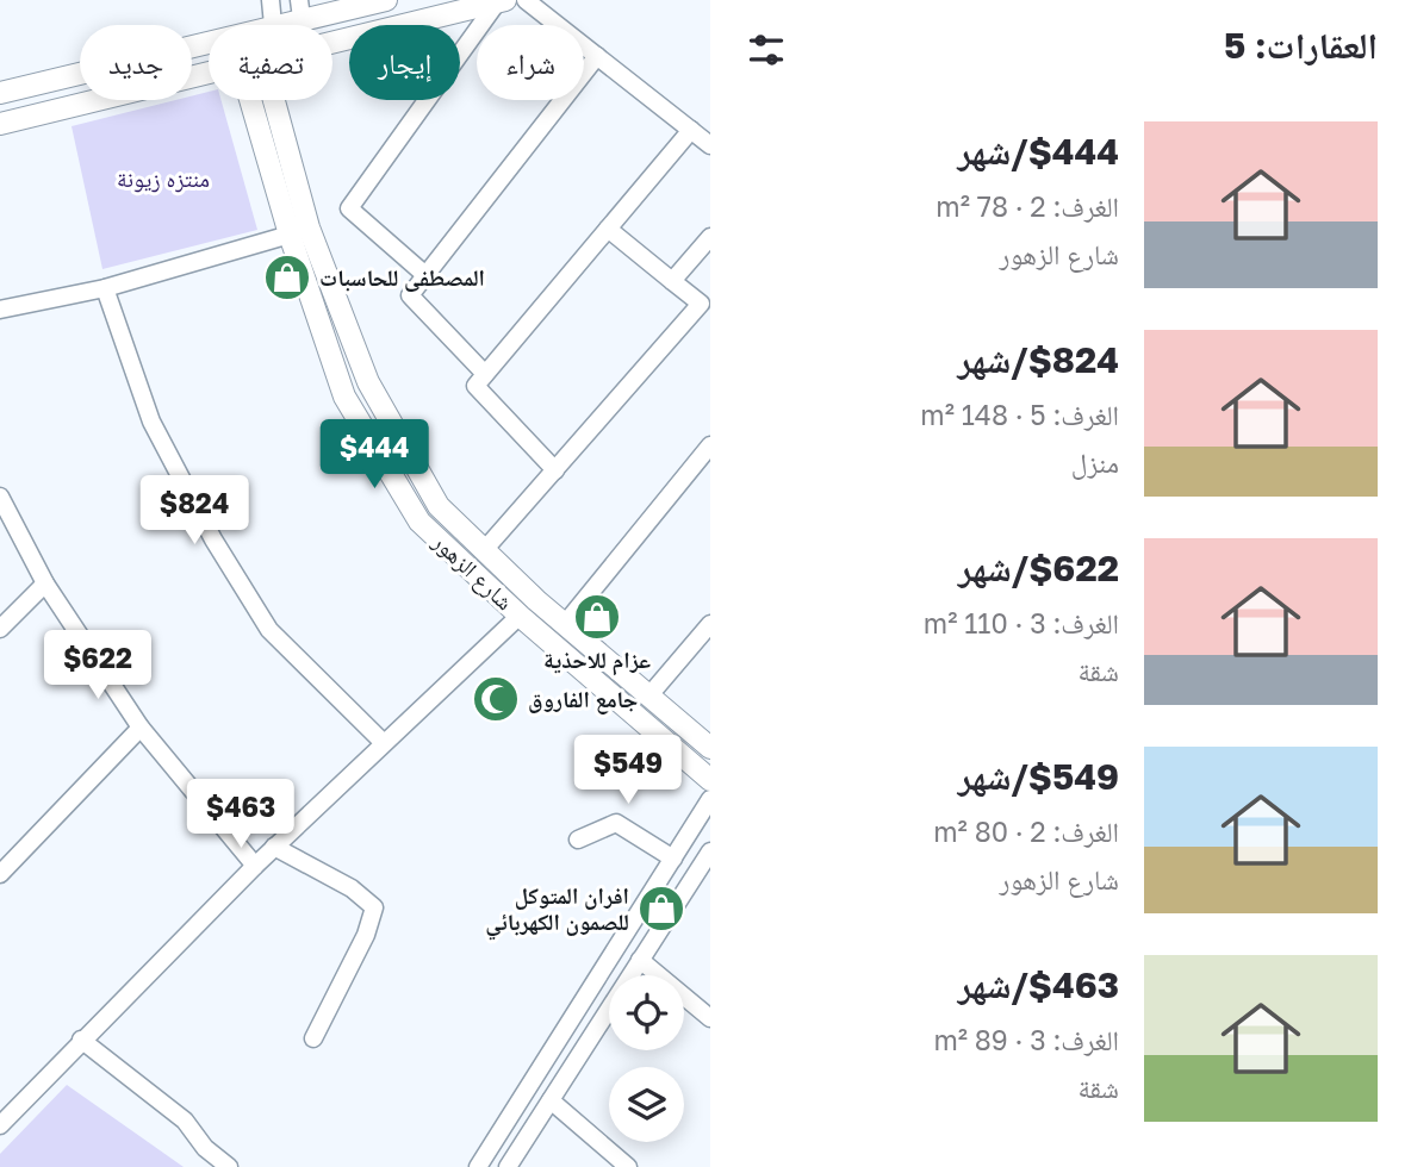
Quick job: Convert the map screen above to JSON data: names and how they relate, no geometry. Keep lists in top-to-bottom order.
{
  "streets": {
    "main road": ["شارع الزهور"]
  },
  "parks": ["منتزه زيونة"],
  "places": {
    "shop": ["المصطفى للحاسبات", "عزام للاحذية", "افران المتوكل للصمون الكهربائي"],
    "mosque": ["جامع الفاروق"]
  },
  "page": {
    "heading": "العقارات: 5",
    "chip": [
      "شراء",
      "إيجار",
      "تصفية",
      "جديد"
    ],
    "list": [
      {
        "name": "$444/شهر",
        "note": "الغرف: 2 · 78 m² · شارع الزهور"
      },
      {
        "name": "$824/شهر",
        "note": "الغرف: 5 · 148 m² · منزل"
      },
      {
        "name": "$622/شهر",
        "note": "الغرف: 3 · 110 m² · شقة"
      },
      {
        "name": "$549/شهر",
        "note": "الغرف: 2 · 80 m² · شارع الزهور"
      },
      {
        "name": "$463/شهر",
        "note": "الغرف: 3 · 89 m² · شقة"
      }
    ],
    "price": [
      "$444",
      "$824",
      "$622",
      "$549",
      "$463"
    ]
  }
}
